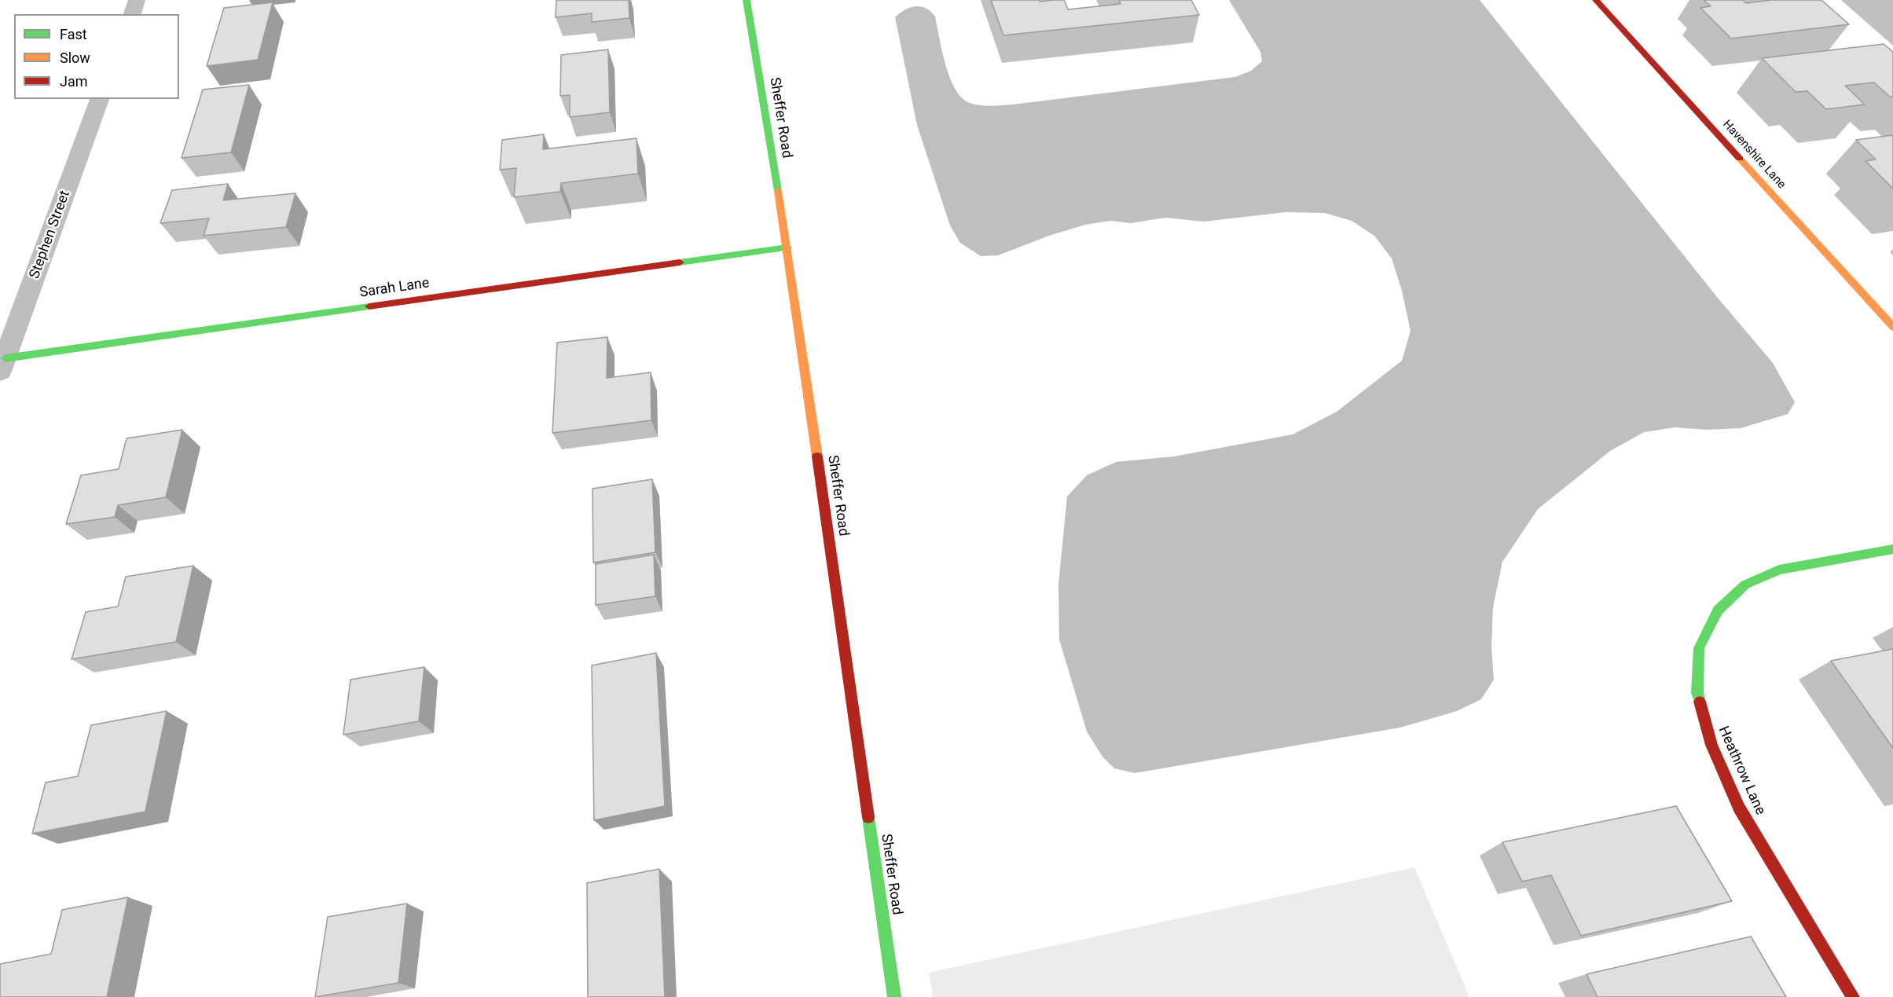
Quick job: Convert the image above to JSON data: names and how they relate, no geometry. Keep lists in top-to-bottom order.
{
  "streets": {
    "street": [
      "Sheffer Road",
      "Havenshire Lane",
      "Stephen Street",
      "Sarah Lane",
      "Heathrow Lane"
    ]
  },
  "crossings": [
    ["Sheffer Road", "Sarah Lane"],
    ["Stephen Street", "Sarah Lane"]
  ],
  "legend": ["Fast", "Slow", "Jam"]
}
